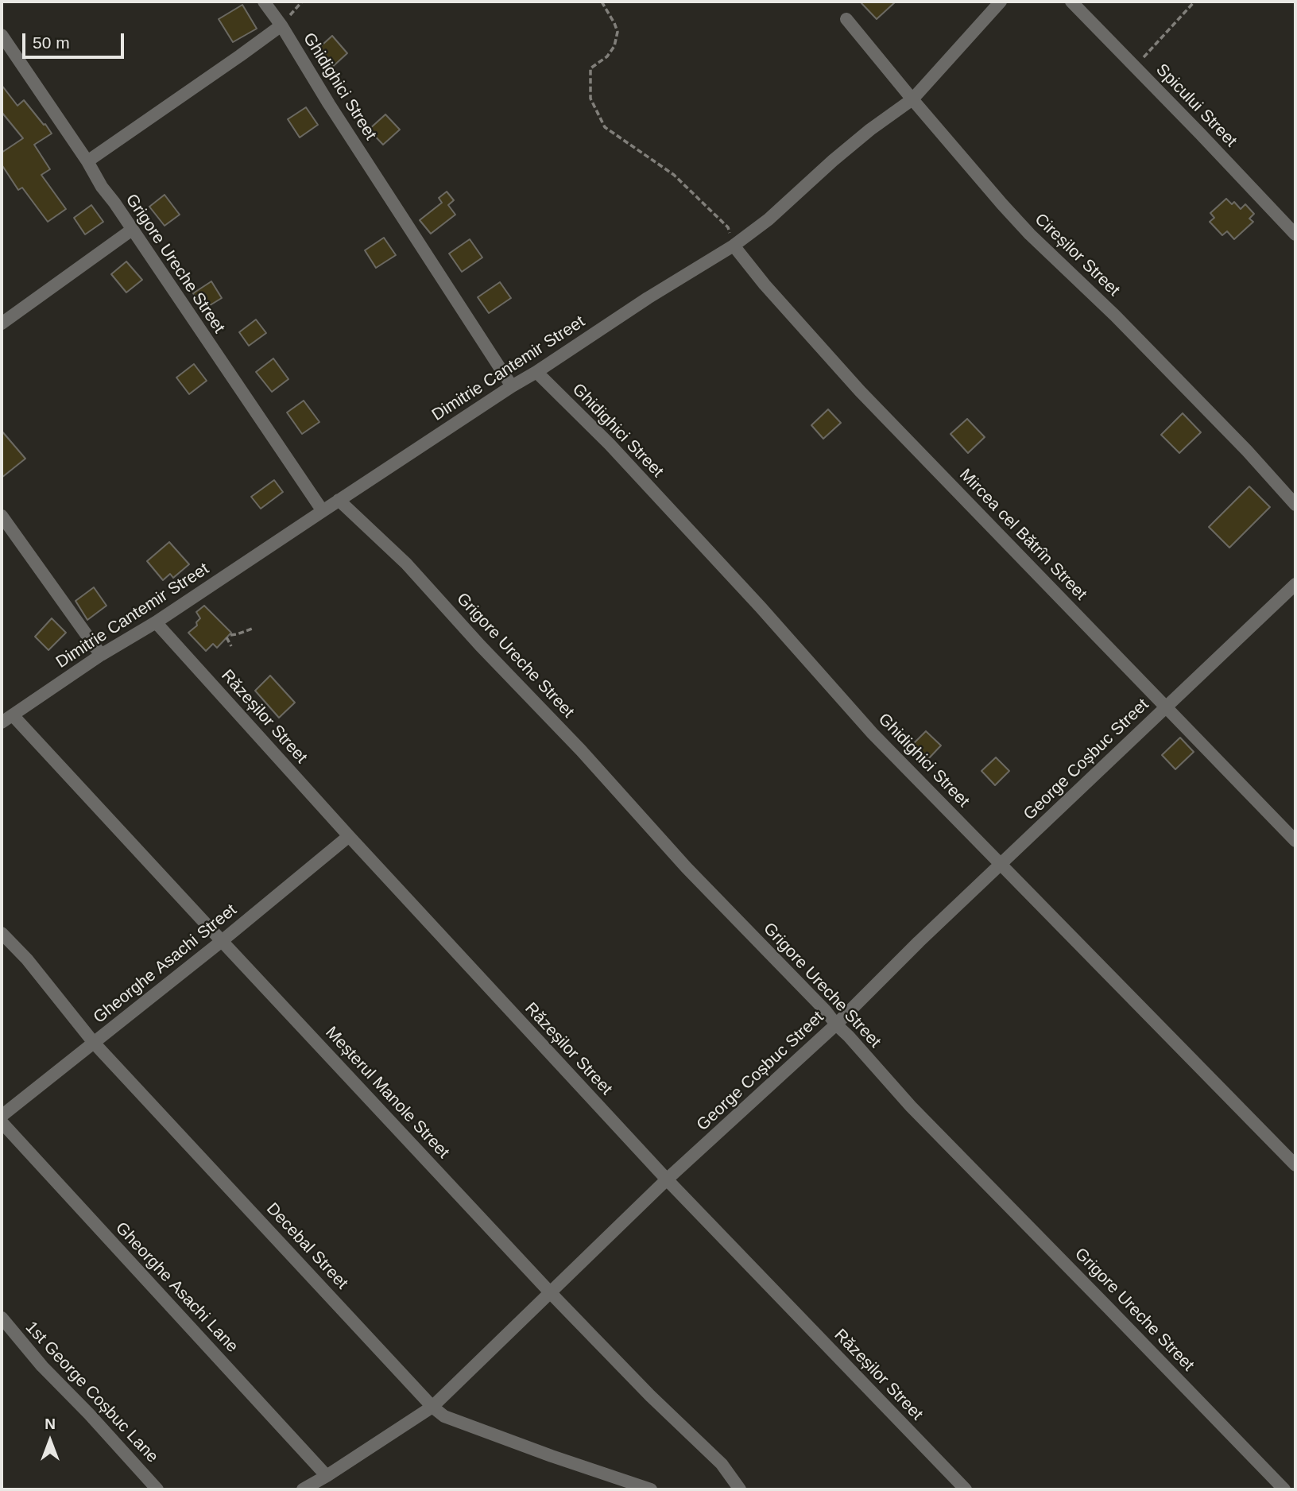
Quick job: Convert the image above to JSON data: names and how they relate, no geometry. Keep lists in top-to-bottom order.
{
  "streets": {
    "street": [
      "Ghidighici Street",
      "Spicului Street",
      "Cireșilor Street",
      "Grigore Ureche Street",
      "Dimitrie Cantemir Street",
      "Mircea cel Bătrîn Street",
      "Răzeșilor Street",
      "George Coșbuc Street",
      "Gheorghe Asachi Street",
      "Meșterul Manole Street",
      "Decebal Street",
      "Gheorghe Asachi Lane",
      "1st George Coșbuc Lane"
    ]
  },
  "crossings": [
    ["Ghidighici Street", "Dimitrie Cantemir Street"],
    ["Ghidighici Street", "George Coșbuc Street"],
    ["Cireșilor Street", "Dimitrie Cantemir Street"],
    ["Grigore Ureche Street", "Dimitrie Cantemir Street"],
    ["Grigore Ureche Street", "George Coșbuc Street"],
    ["Dimitrie Cantemir Street", "Mircea cel Bătrîn Street"],
    ["Dimitrie Cantemir Street", "Răzeșilor Street"],
    ["Dimitrie Cantemir Street", "Meșterul Manole Street"],
    ["Mircea cel Bătrîn Street", "George Coșbuc Street"],
    ["Răzeșilor Street", "George Coșbuc Street"],
    ["Răzeșilor Street", "Gheorghe Asachi Street"],
    ["George Coșbuc Street", "Meșterul Manole Street"],
    ["George Coșbuc Street", "Decebal Street"],
    ["George Coșbuc Street", "Gheorghe Asachi Lane"],
    ["Gheorghe Asachi Street", "Meșterul Manole Street"],
    ["Gheorghe Asachi Street", "Decebal Street"]
  ],
  "scale_bar": "50 m",
  "north": "top"
}
